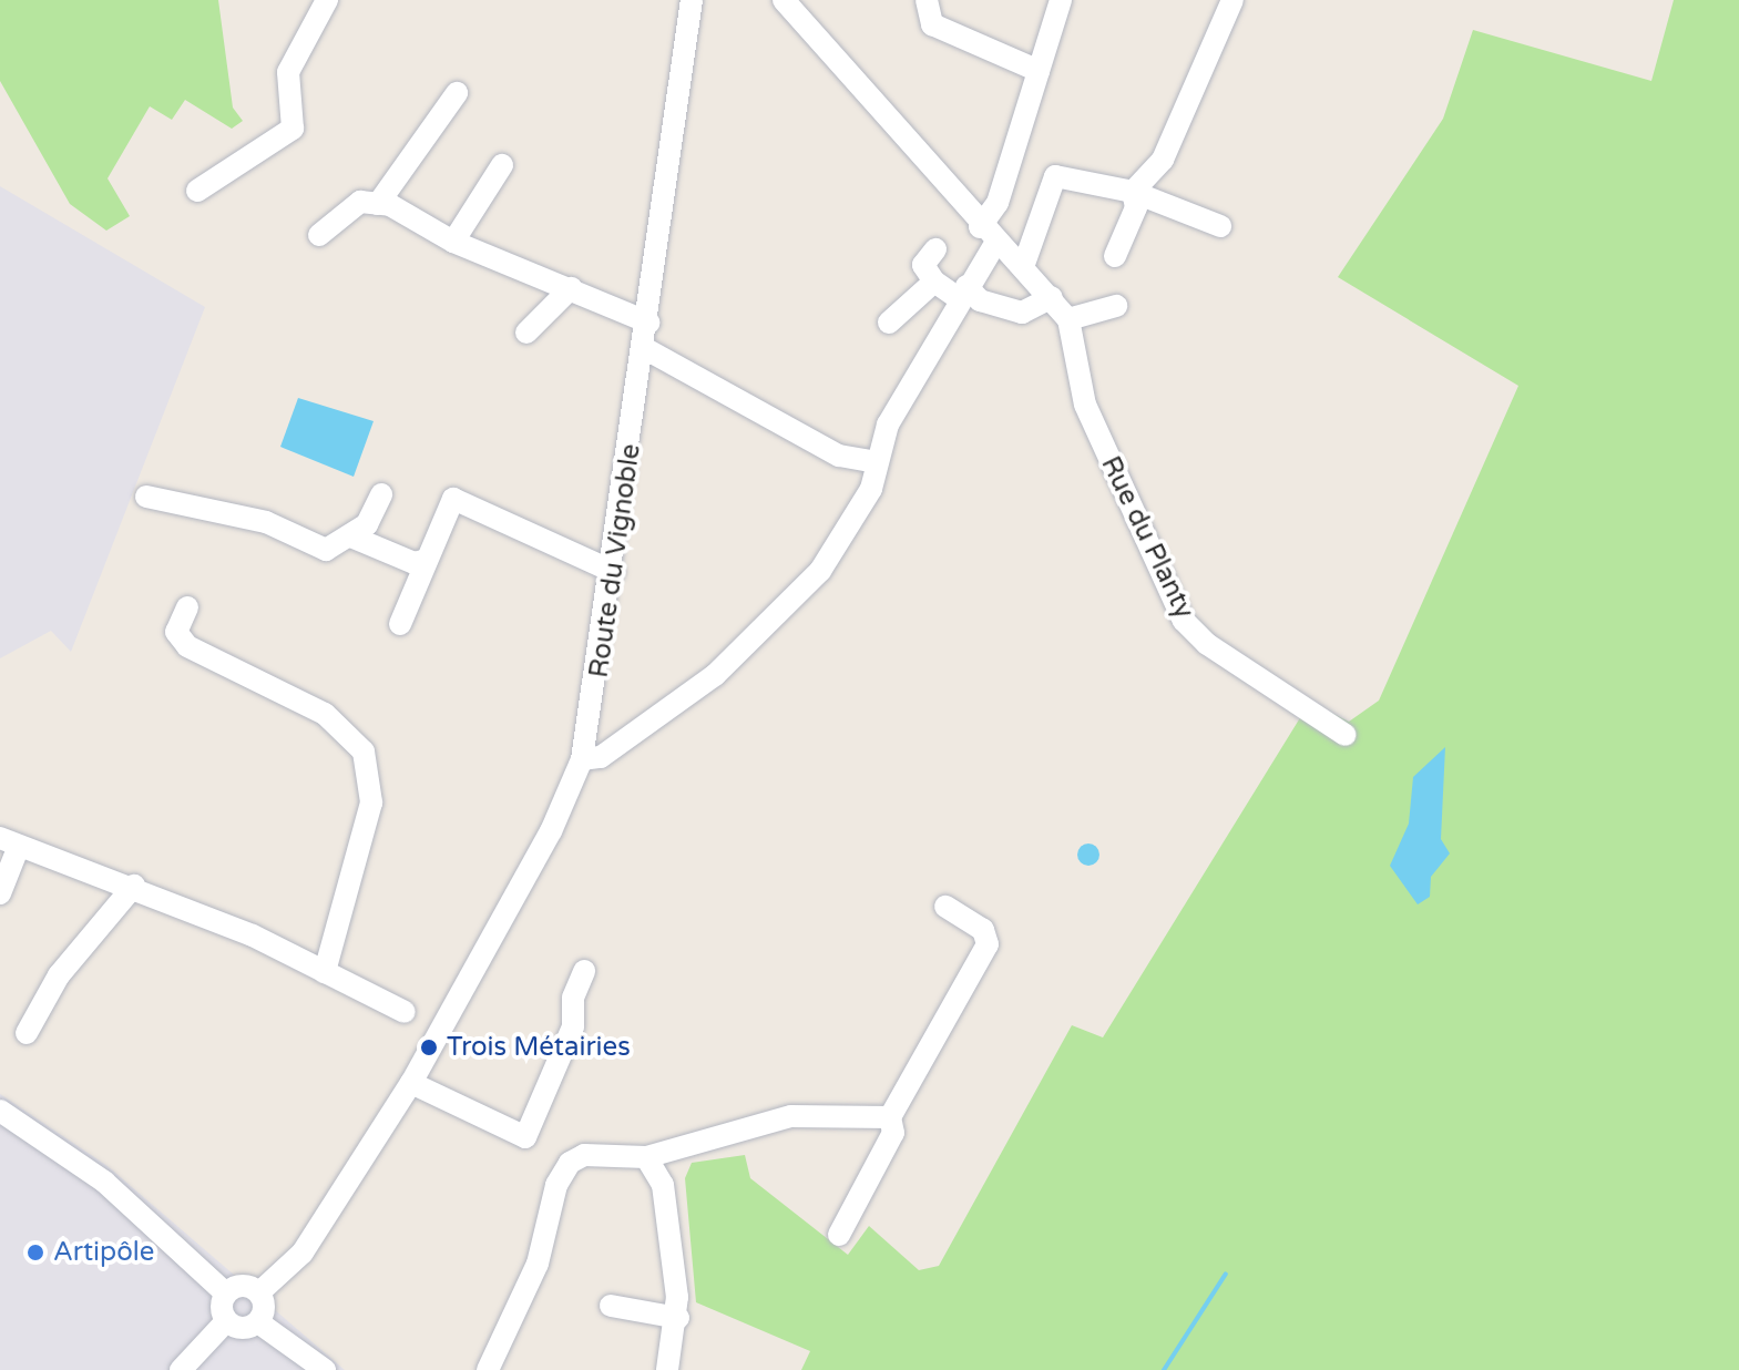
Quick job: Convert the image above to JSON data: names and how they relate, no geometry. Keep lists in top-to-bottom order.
{
  "streets": {
    "street": ["Rue du Planty", "Route du Vignoble"]
  },
  "places": ["Trois Métairies", "Artipôle"]
}
